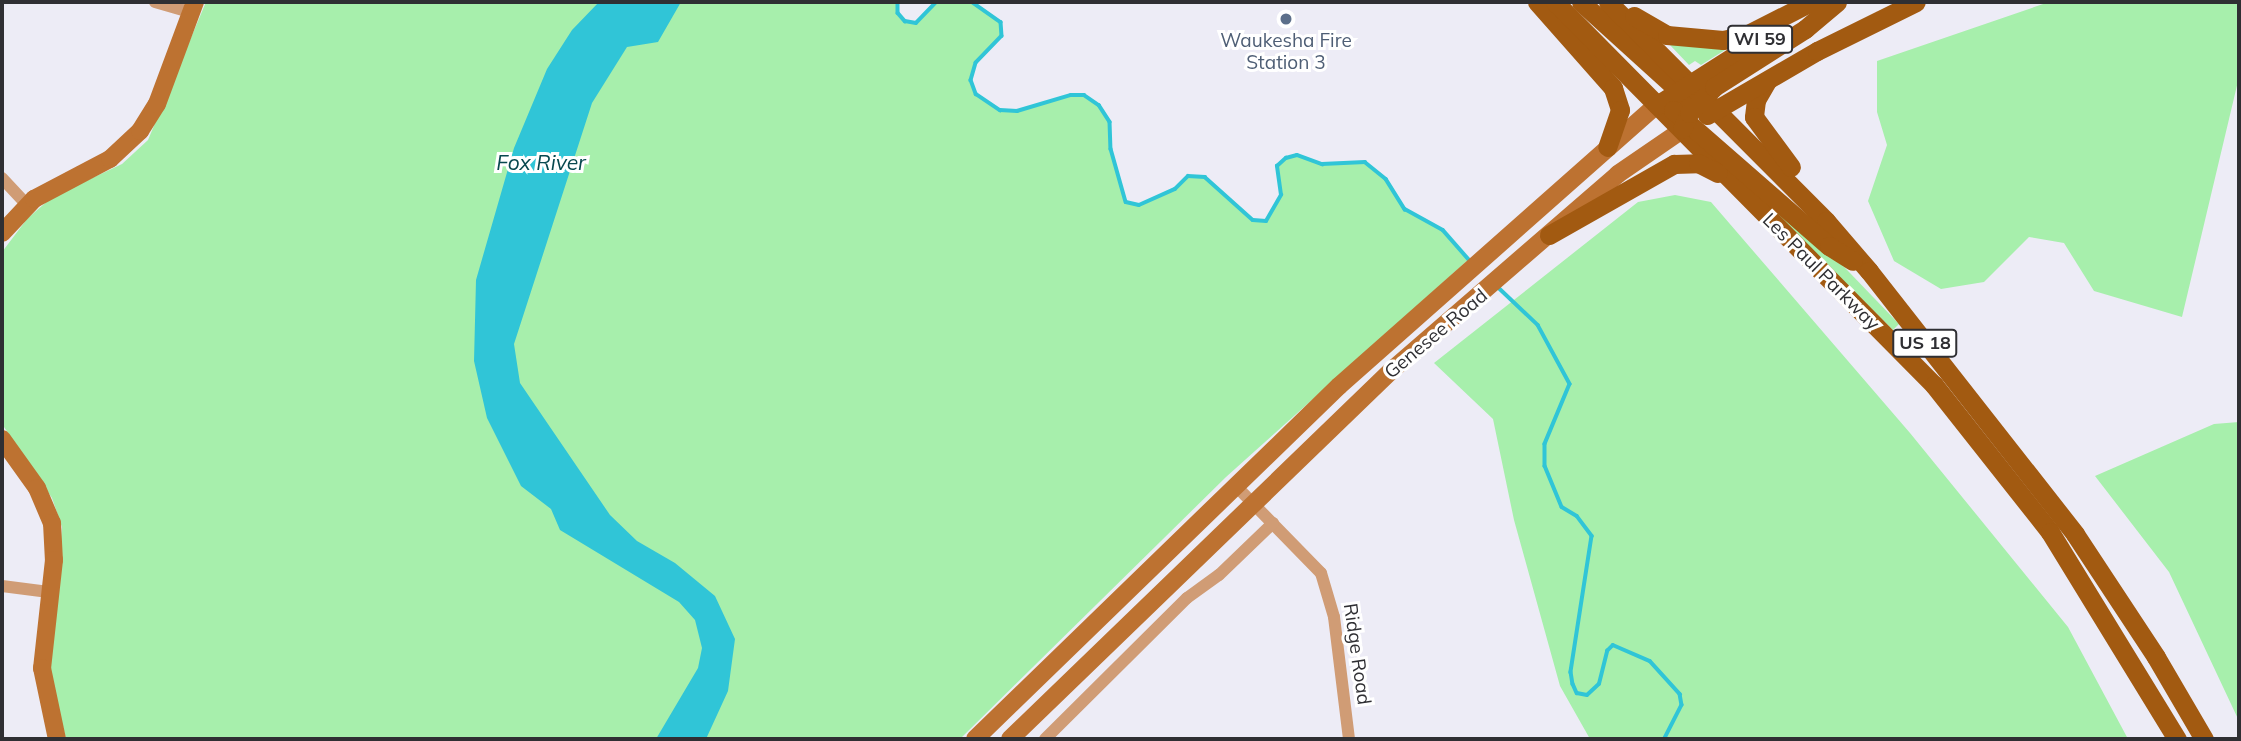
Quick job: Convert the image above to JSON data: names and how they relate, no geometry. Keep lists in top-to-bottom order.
{
  "streets": {
    "main road": [
      "WI 59",
      "Les Paul Parkway",
      "Genesee Road",
      "US 18"
    ],
    "street": ["Ridge Road"]
  },
  "crossings": [
    ["Les Paul Parkway", "Genesee Road"],
    ["Genesee Road", "Ridge Road"]
  ],
  "water": ["Fox River"],
  "places": ["Waukesha Fire Station 3"]
}
